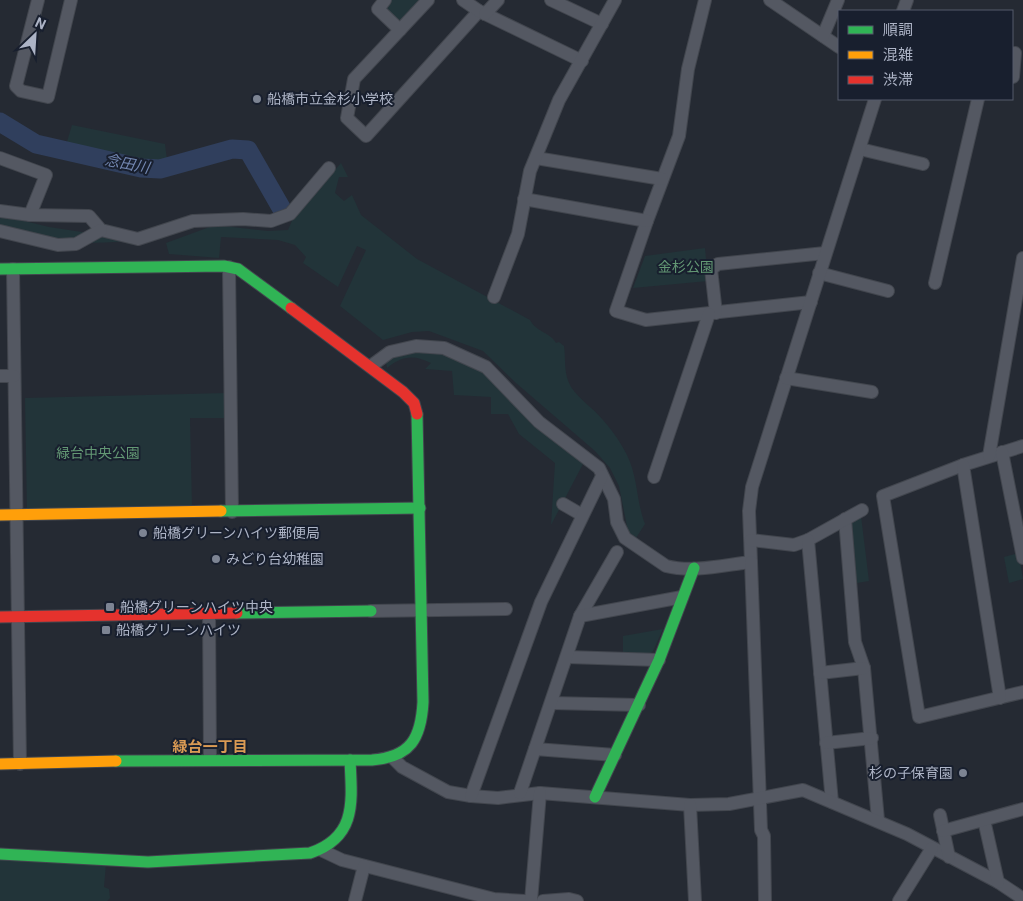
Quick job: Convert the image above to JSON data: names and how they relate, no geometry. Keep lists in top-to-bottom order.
{
  "districts": ["緑台一丁目"],
  "water": ["念田川"],
  "parks": ["金杉公園", "緑台中央公園"],
  "places": {
    "other": [
      "船橋市立金杉小学校",
      "船橋グリーンハイツ郵便局",
      "みどり台幼稚園",
      "杉の子保育園"
    ],
    "transit": ["船橋グリーンハイツ中央", "船橋グリーンハイツ"]
  },
  "legend": ["順調", "混雑", "渋滞"],
  "north": "top right"
}
